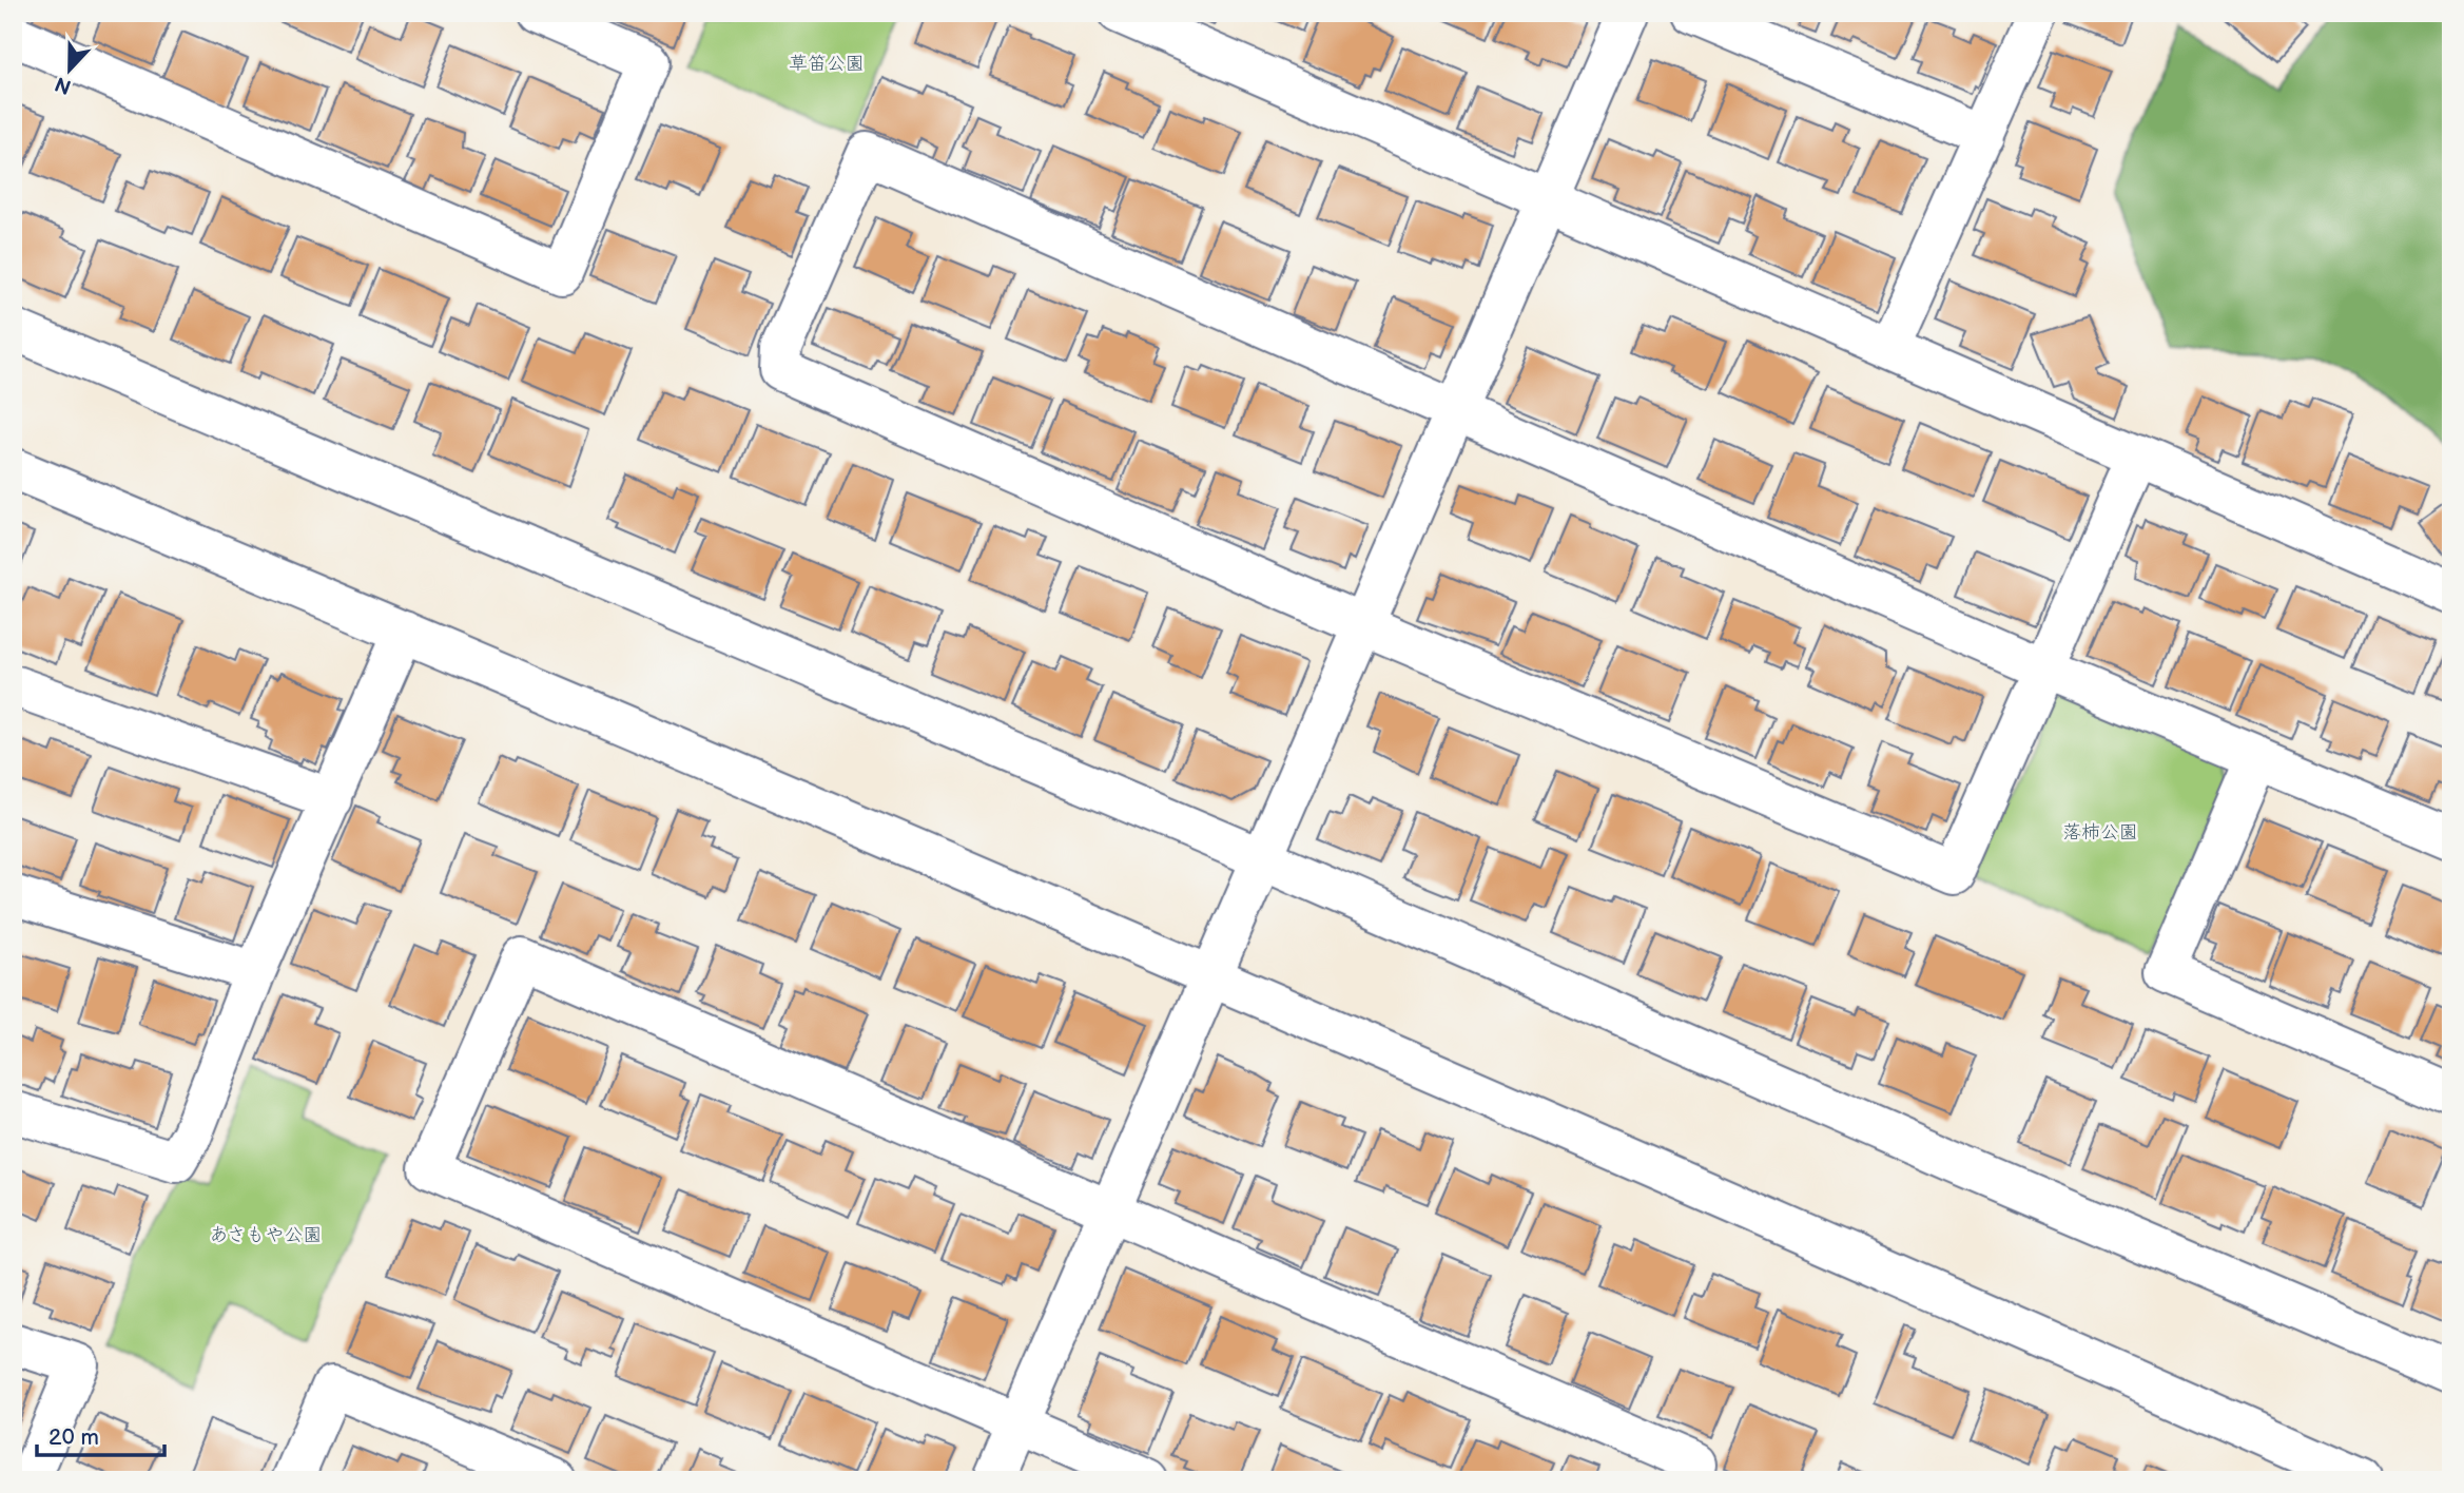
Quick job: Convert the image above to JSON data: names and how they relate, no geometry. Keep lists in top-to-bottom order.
{
  "parks": ["草笛公園", "落柿公園", "あさもや公園"],
  "scale_bar": "20 m",
  "north": "bottom"
}
